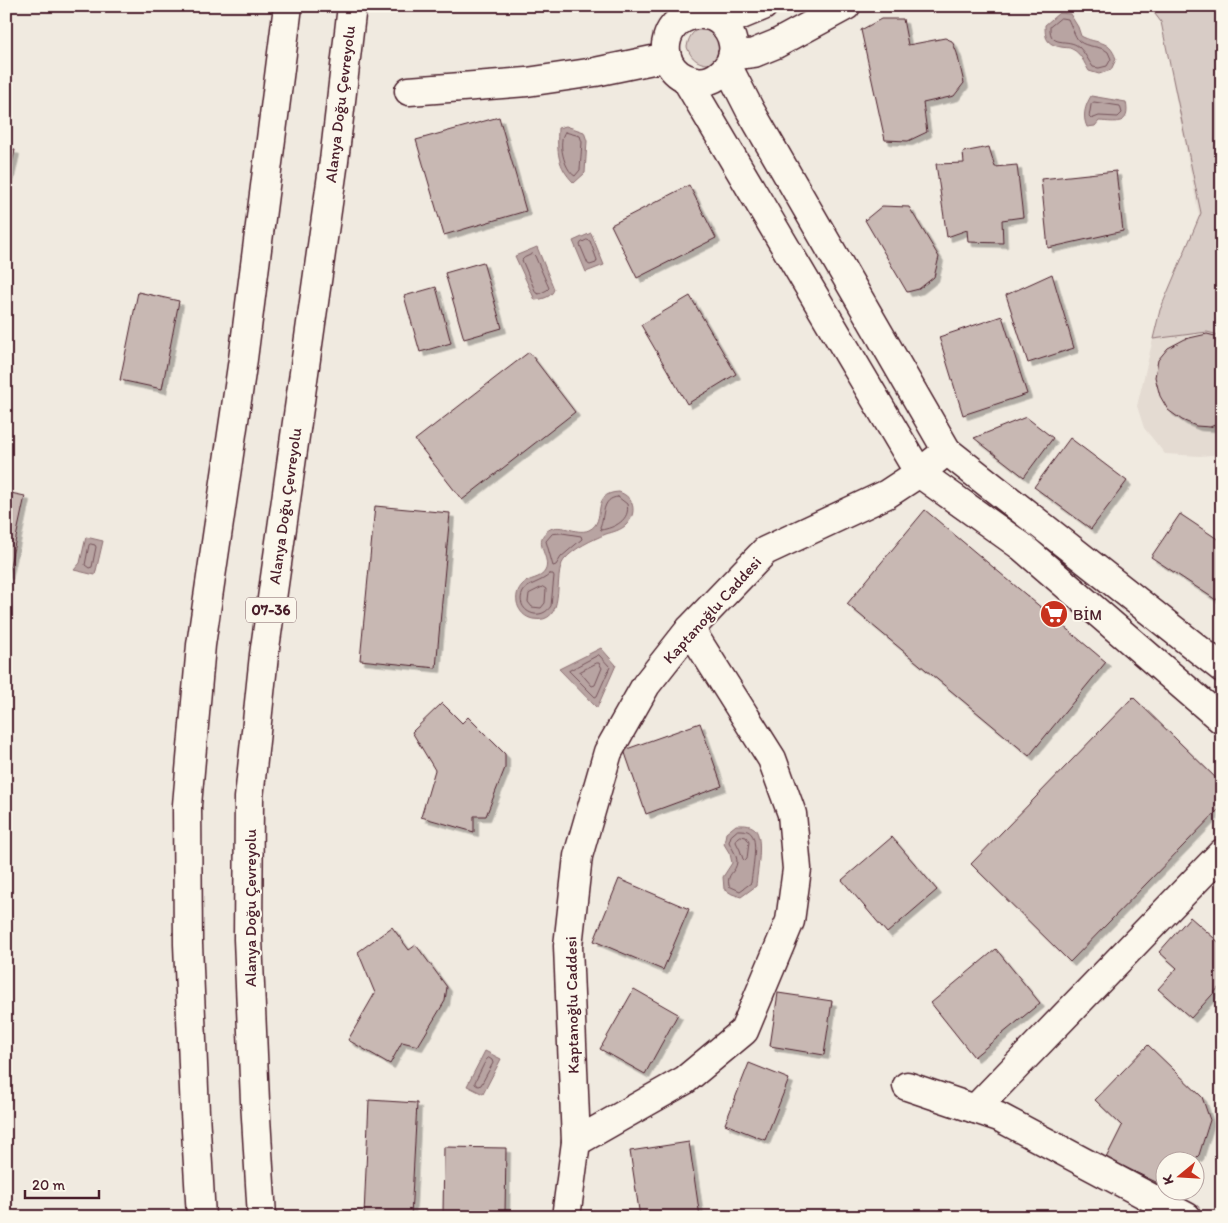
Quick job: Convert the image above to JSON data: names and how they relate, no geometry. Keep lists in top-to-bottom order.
{
  "streets": {
    "main road": ["Alanya Doğu Çevreyolu", "07-36", "Kaptanoğlu Caddesi"]
  },
  "places": {
    "supermarket": ["BİM"]
  },
  "scale_bar": "20 m",
  "north": "left"
}
